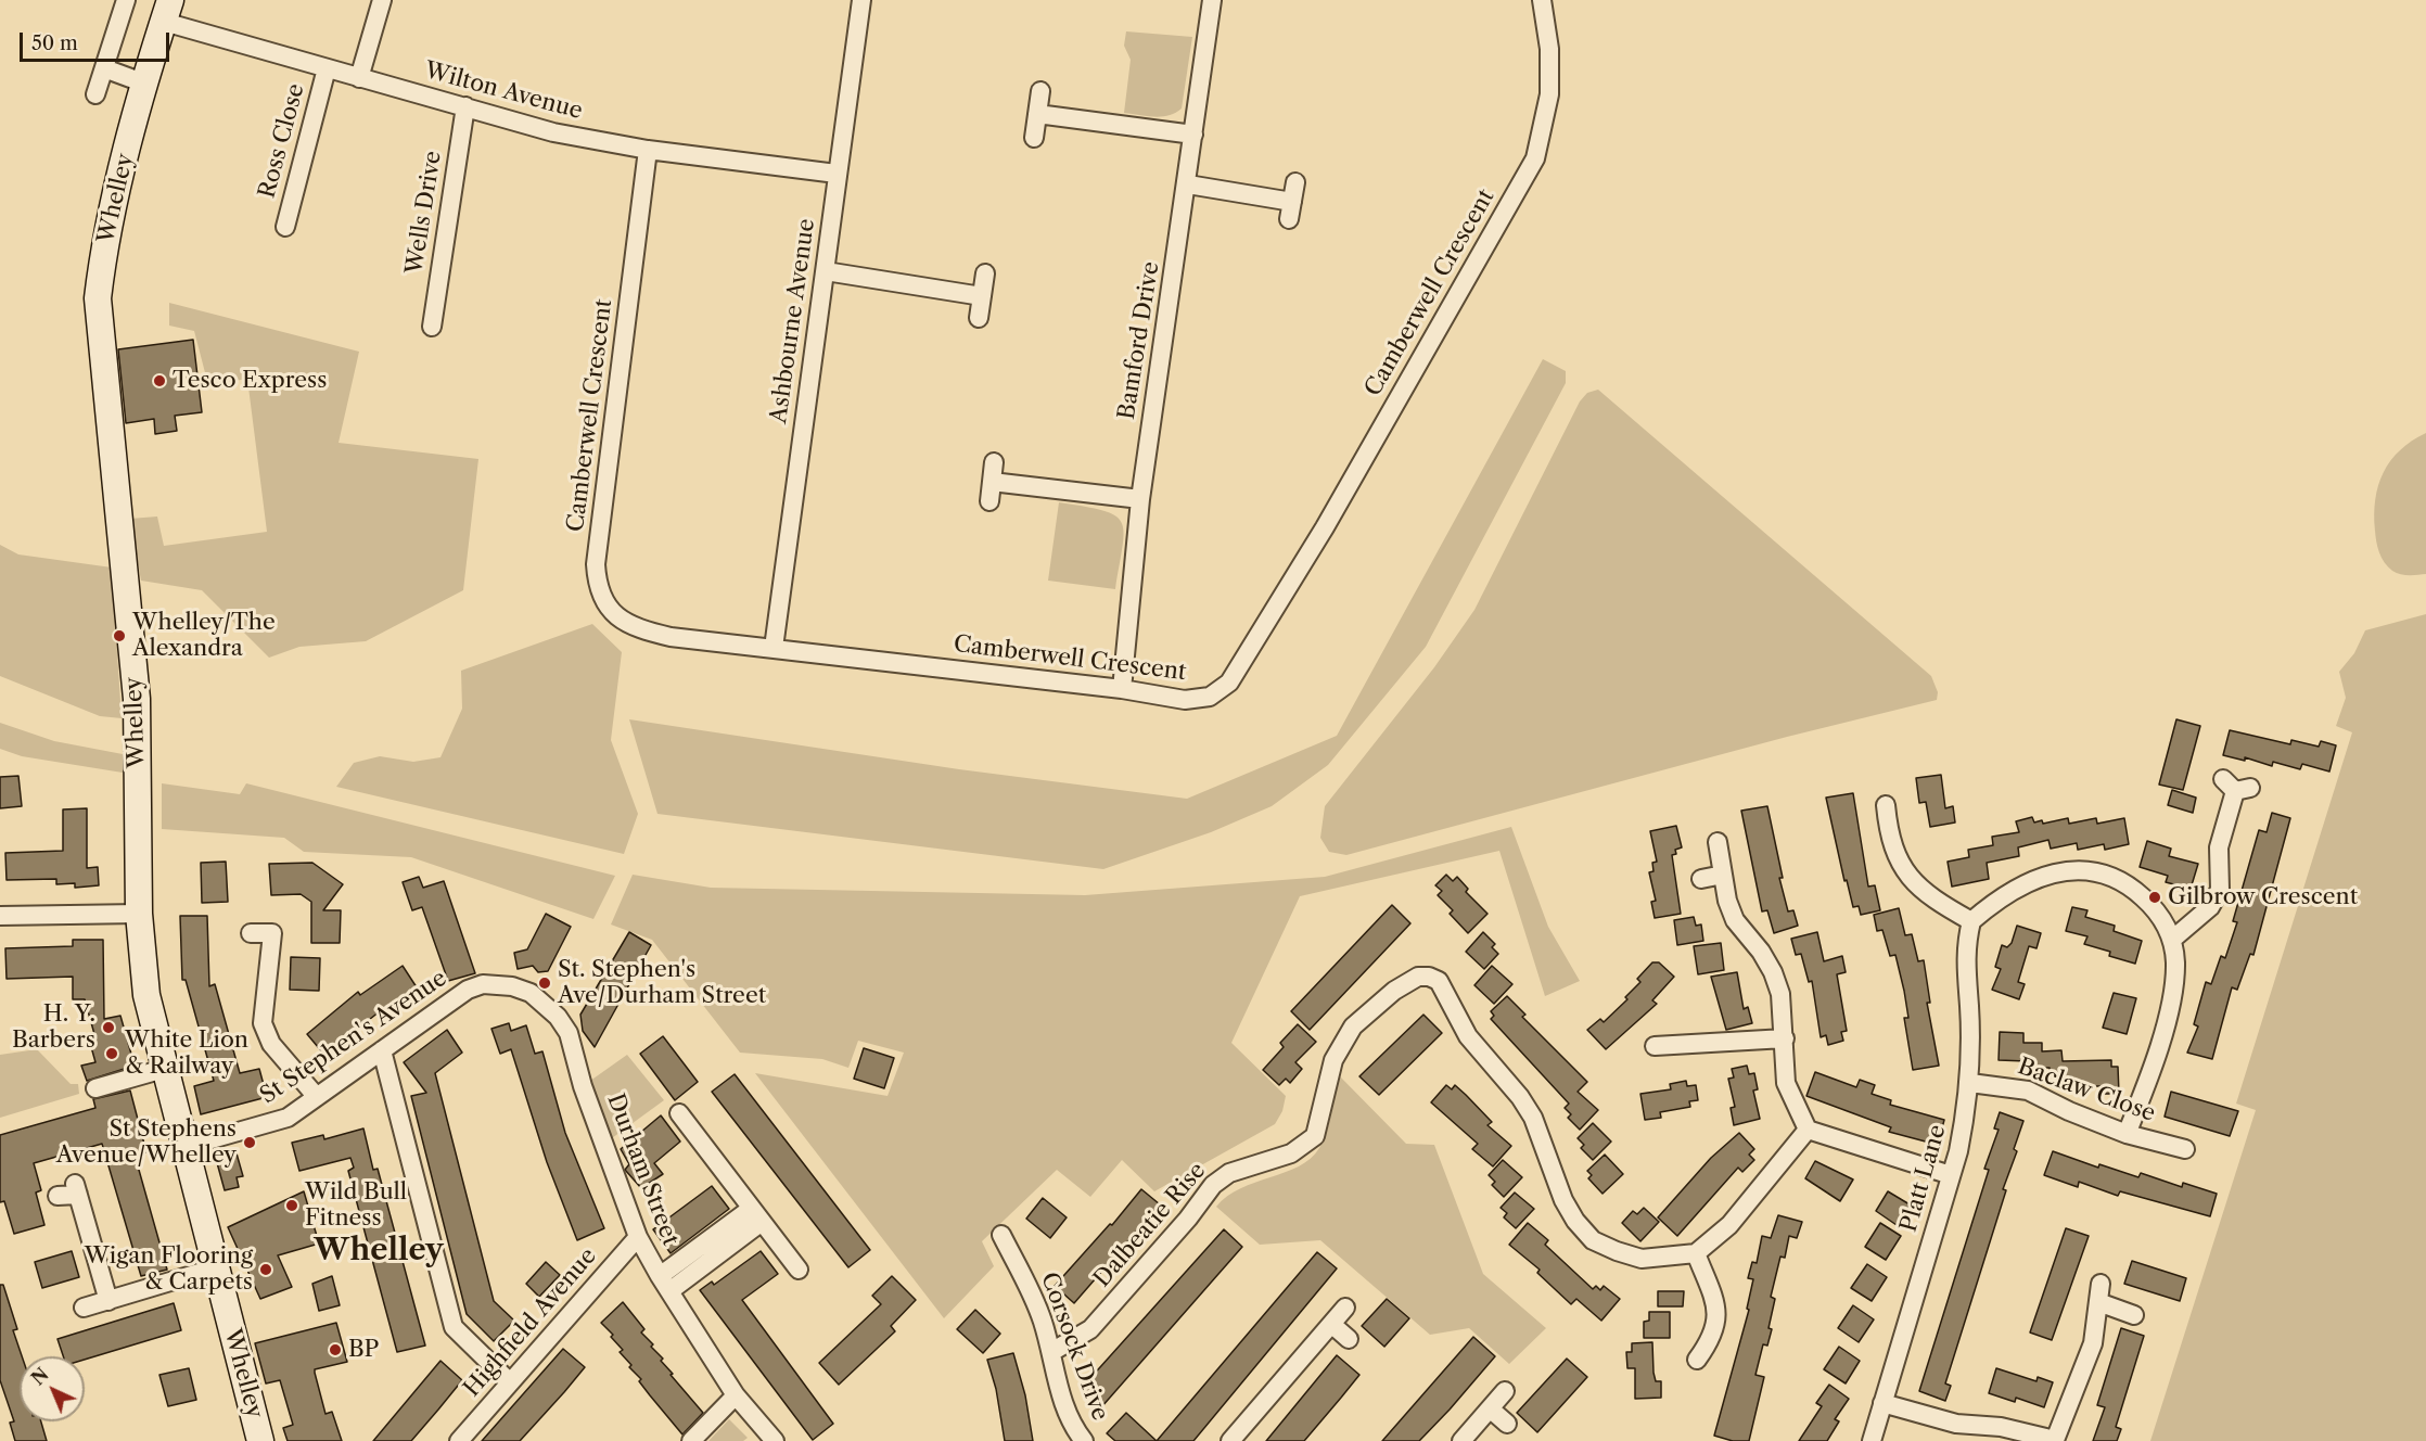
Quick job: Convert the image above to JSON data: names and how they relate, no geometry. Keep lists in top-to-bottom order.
{
  "streets": {
    "main road": ["Whelley"],
    "street": [
      "Wilton Avenue",
      "Ross Close",
      "Wells Drive",
      "Camberwell Crescent",
      "Ashbourne Avenue",
      "Bamford Drive",
      "St Stephen's Avenue",
      "Baclaw Close",
      "Durham Street",
      "Platt Lane",
      "Dalbeatie Rise",
      "Highfield Avenue",
      "Corsock Drive"
    ]
  },
  "crossings": [
    ["Wilton Avenue", "Ross Close"],
    ["Wilton Avenue", "Whelley"],
    ["Wilton Avenue", "Wells Drive"],
    ["Wilton Avenue", "Camberwell Crescent"],
    ["Wilton Avenue", "Ashbourne Avenue"],
    ["Whelley", "St Stephen's Avenue"],
    ["Camberwell Crescent", "Ashbourne Avenue"],
    ["Camberwell Crescent", "Bamford Drive"],
    ["St Stephen's Avenue", "Durham Street"],
    ["Baclaw Close", "Platt Lane"],
    ["Durham Street", "Highfield Avenue"],
    ["Dalbeatie Rise", "Corsock Drive"]
  ],
  "districts": ["Whelley"],
  "places": [
    "Tesco Express",
    "Whelley/The Alexandra",
    "Gilbrow Crescent",
    "St. Stephen's Ave/Durham Street",
    "H. Y. Barbers",
    "White Lion & Railway",
    "St Stephens Avenue/Whelley",
    "Wild Bull Fitness",
    "Wigan Flooring & Carpets",
    "BP"
  ],
  "scale_bar": "50 m",
  "north": "top left"
}
